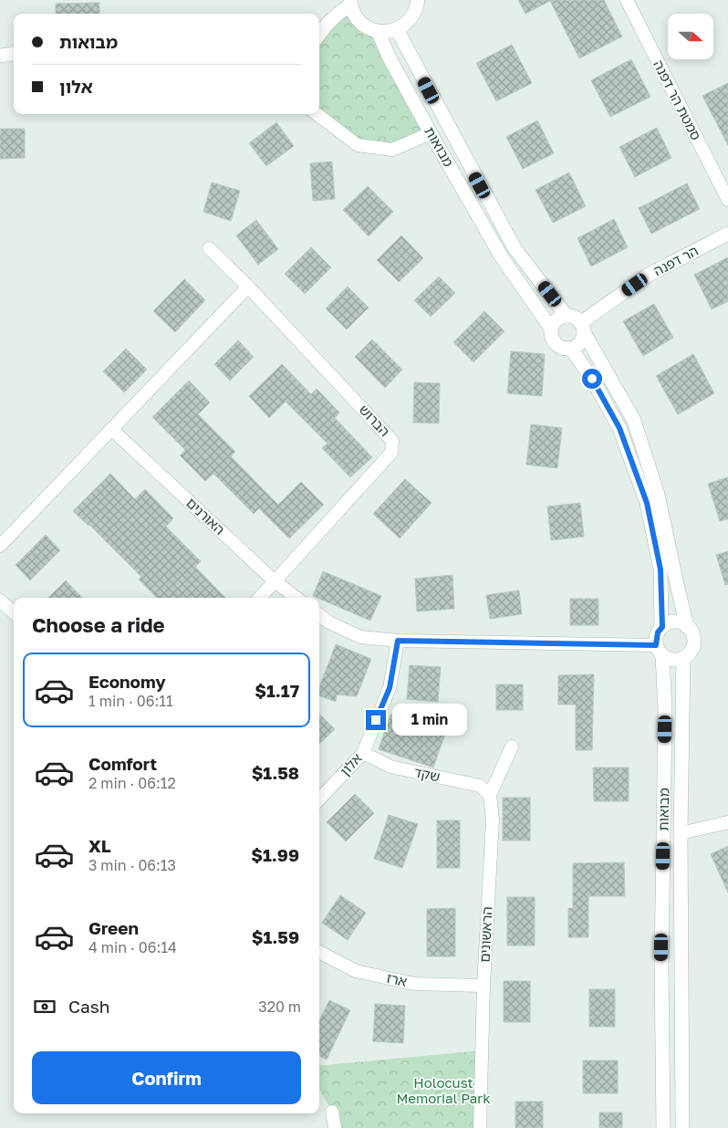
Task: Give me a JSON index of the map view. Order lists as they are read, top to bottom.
{
  "streets": {
    "street": [
      "סמטת הר דפנה",
      "מבואות",
      "הר דפנה",
      "הברוש",
      "האורנים",
      "אלון",
      "שקד",
      "הראשונים",
      "ארז"
    ]
  },
  "crossings": [
    ["מבואות", "הר דפנה"],
    ["הברוש", "האורנים"],
    ["אלון", "שקד"],
    ["שקד", "הראשונים"],
    ["הראשונים", "ארז"]
  ],
  "parks": ["Holocust Memorial Park"],
  "north": "right",
  "page": {
    "banner": ["מבואות", "אלון"],
    "heading": "Choose a ride",
    "list": [
      {
        "name": "Economy",
        "note": "1 min · 06:11",
        "value": "$1.17"
      },
      {
        "name": "Comfort",
        "note": "2 min · 06:12",
        "value": "$1.58"
      },
      {
        "name": "XL",
        "note": "3 min · 06:13",
        "value": "$1.99"
      },
      {
        "name": "Green",
        "note": "4 min · 06:14",
        "value": "$1.59"
      }
    ],
    "bubble": "1 min",
    "pay": ["Cash", "320 m"],
    "buttons": "Confirm"
  }
}
